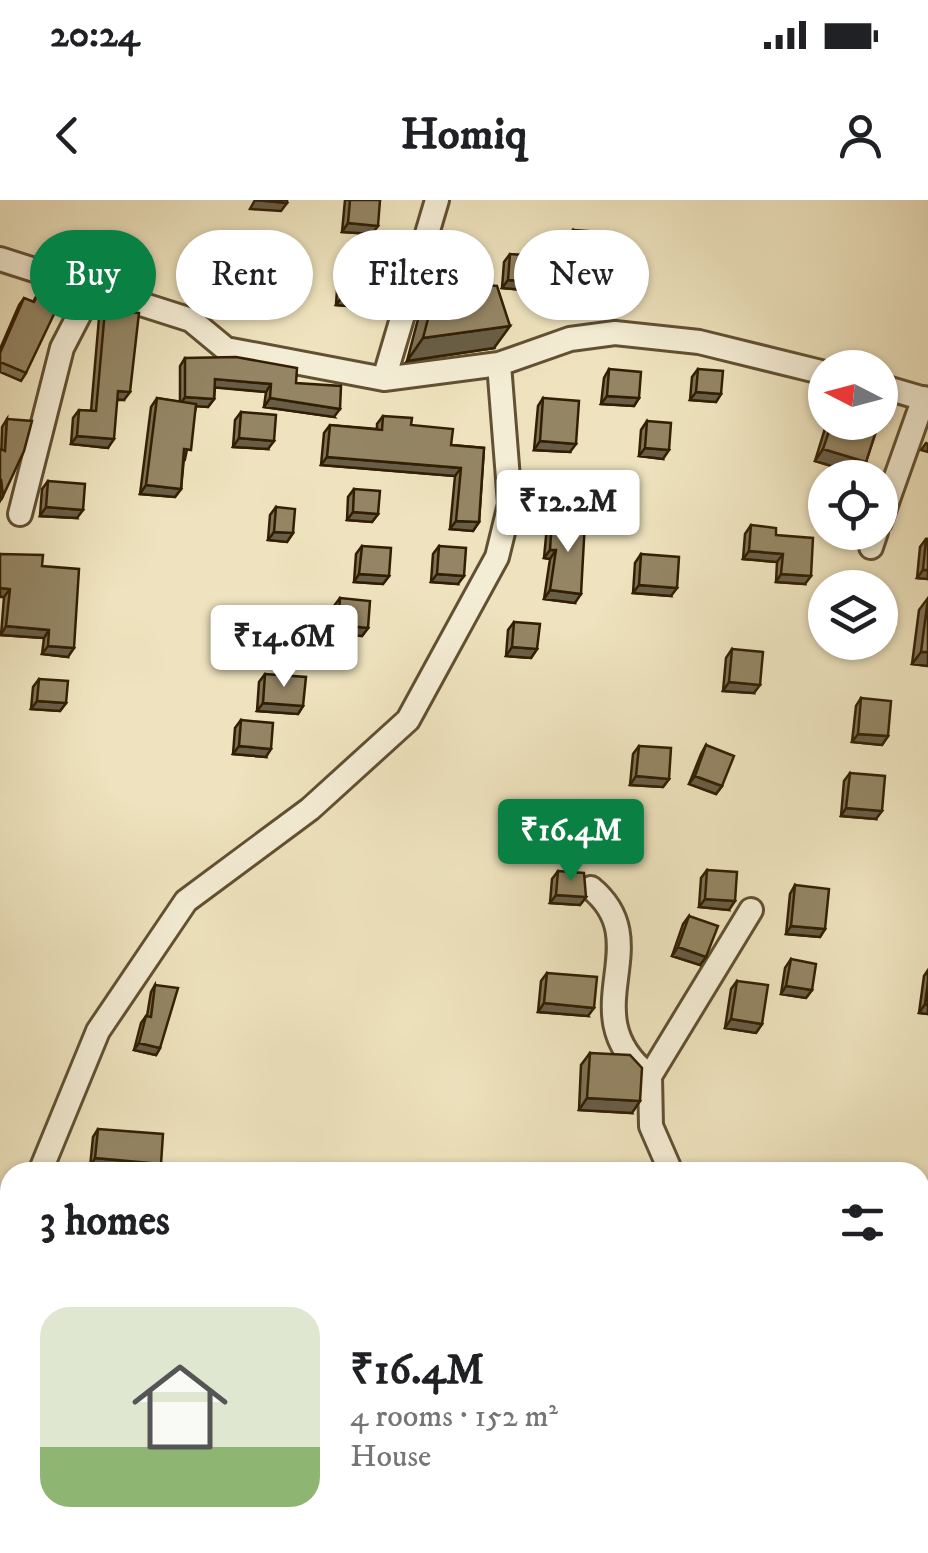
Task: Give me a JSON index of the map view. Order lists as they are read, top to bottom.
{
  "north": "left",
  "page": {
    "status": "20:24",
    "header": "Homiq",
    "chip": [
      "Buy",
      "Rent",
      "Filters",
      "New"
    ],
    "price": ["₹12.2M", "₹14.6M", "₹16.4M"],
    "heading": "3 homes",
    "list": [
      {
        "name": "₹16.4M",
        "note": "4 rooms · 152 m² · House"
      }
    ]
  }
}
